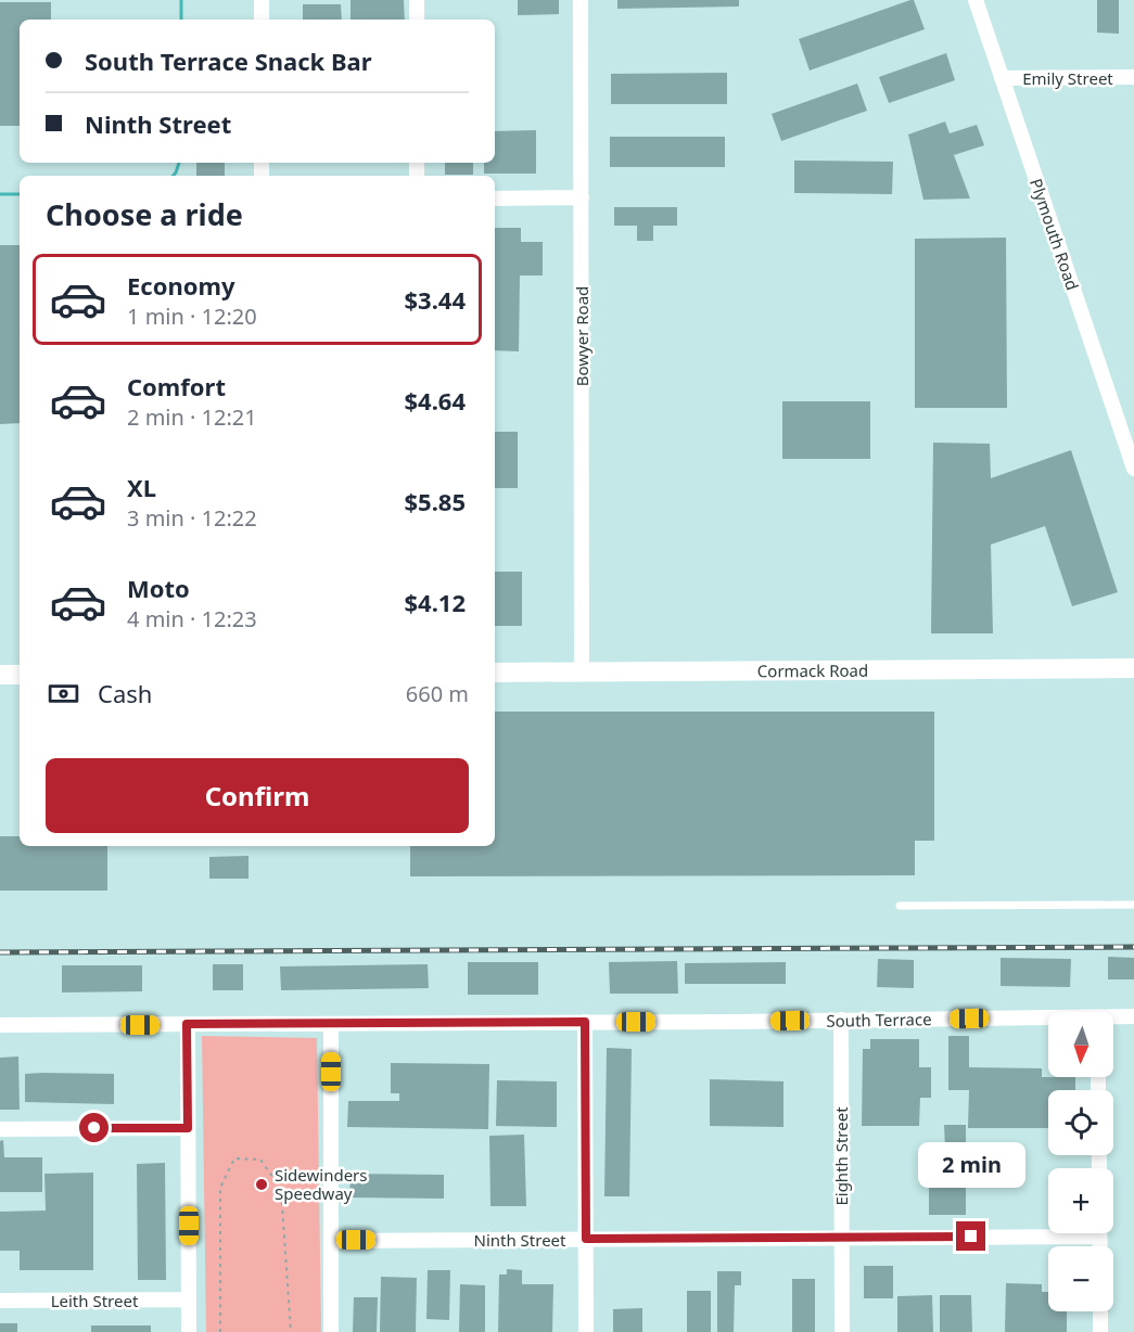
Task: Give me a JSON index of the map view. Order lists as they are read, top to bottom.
{
  "streets": {
    "street": [
      "Emily Street",
      "Plymouth Road",
      "Bowyer Road",
      "Cormack Road",
      "South Terrace",
      "Eighth Street",
      "Ninth Street",
      "Leith Street"
    ]
  },
  "crossings": [
    ["Emily Street", "Plymouth Road"],
    ["Bowyer Road", "Cormack Road"],
    ["South Terrace", "Eighth Street"],
    ["Eighth Street", "Ninth Street"]
  ],
  "places": ["Sidewinders Speedway"],
  "north": "bottom",
  "page": {
    "banner": ["South Terrace Snack Bar", "Ninth Street"],
    "heading": "Choose a ride",
    "list": [
      {
        "name": "Economy",
        "note": "1 min · 12:20",
        "value": "$3.44"
      },
      {
        "name": "Comfort",
        "note": "2 min · 12:21",
        "value": "$4.64"
      },
      {
        "name": "XL",
        "note": "3 min · 12:22",
        "value": "$5.85"
      },
      {
        "name": "Moto",
        "note": "4 min · 12:23",
        "value": "$4.12"
      }
    ],
    "pay": ["Cash", "660 m"],
    "buttons": "Confirm",
    "map_buttons": ["+", "−"],
    "bubble": "2 min"
  }
}
